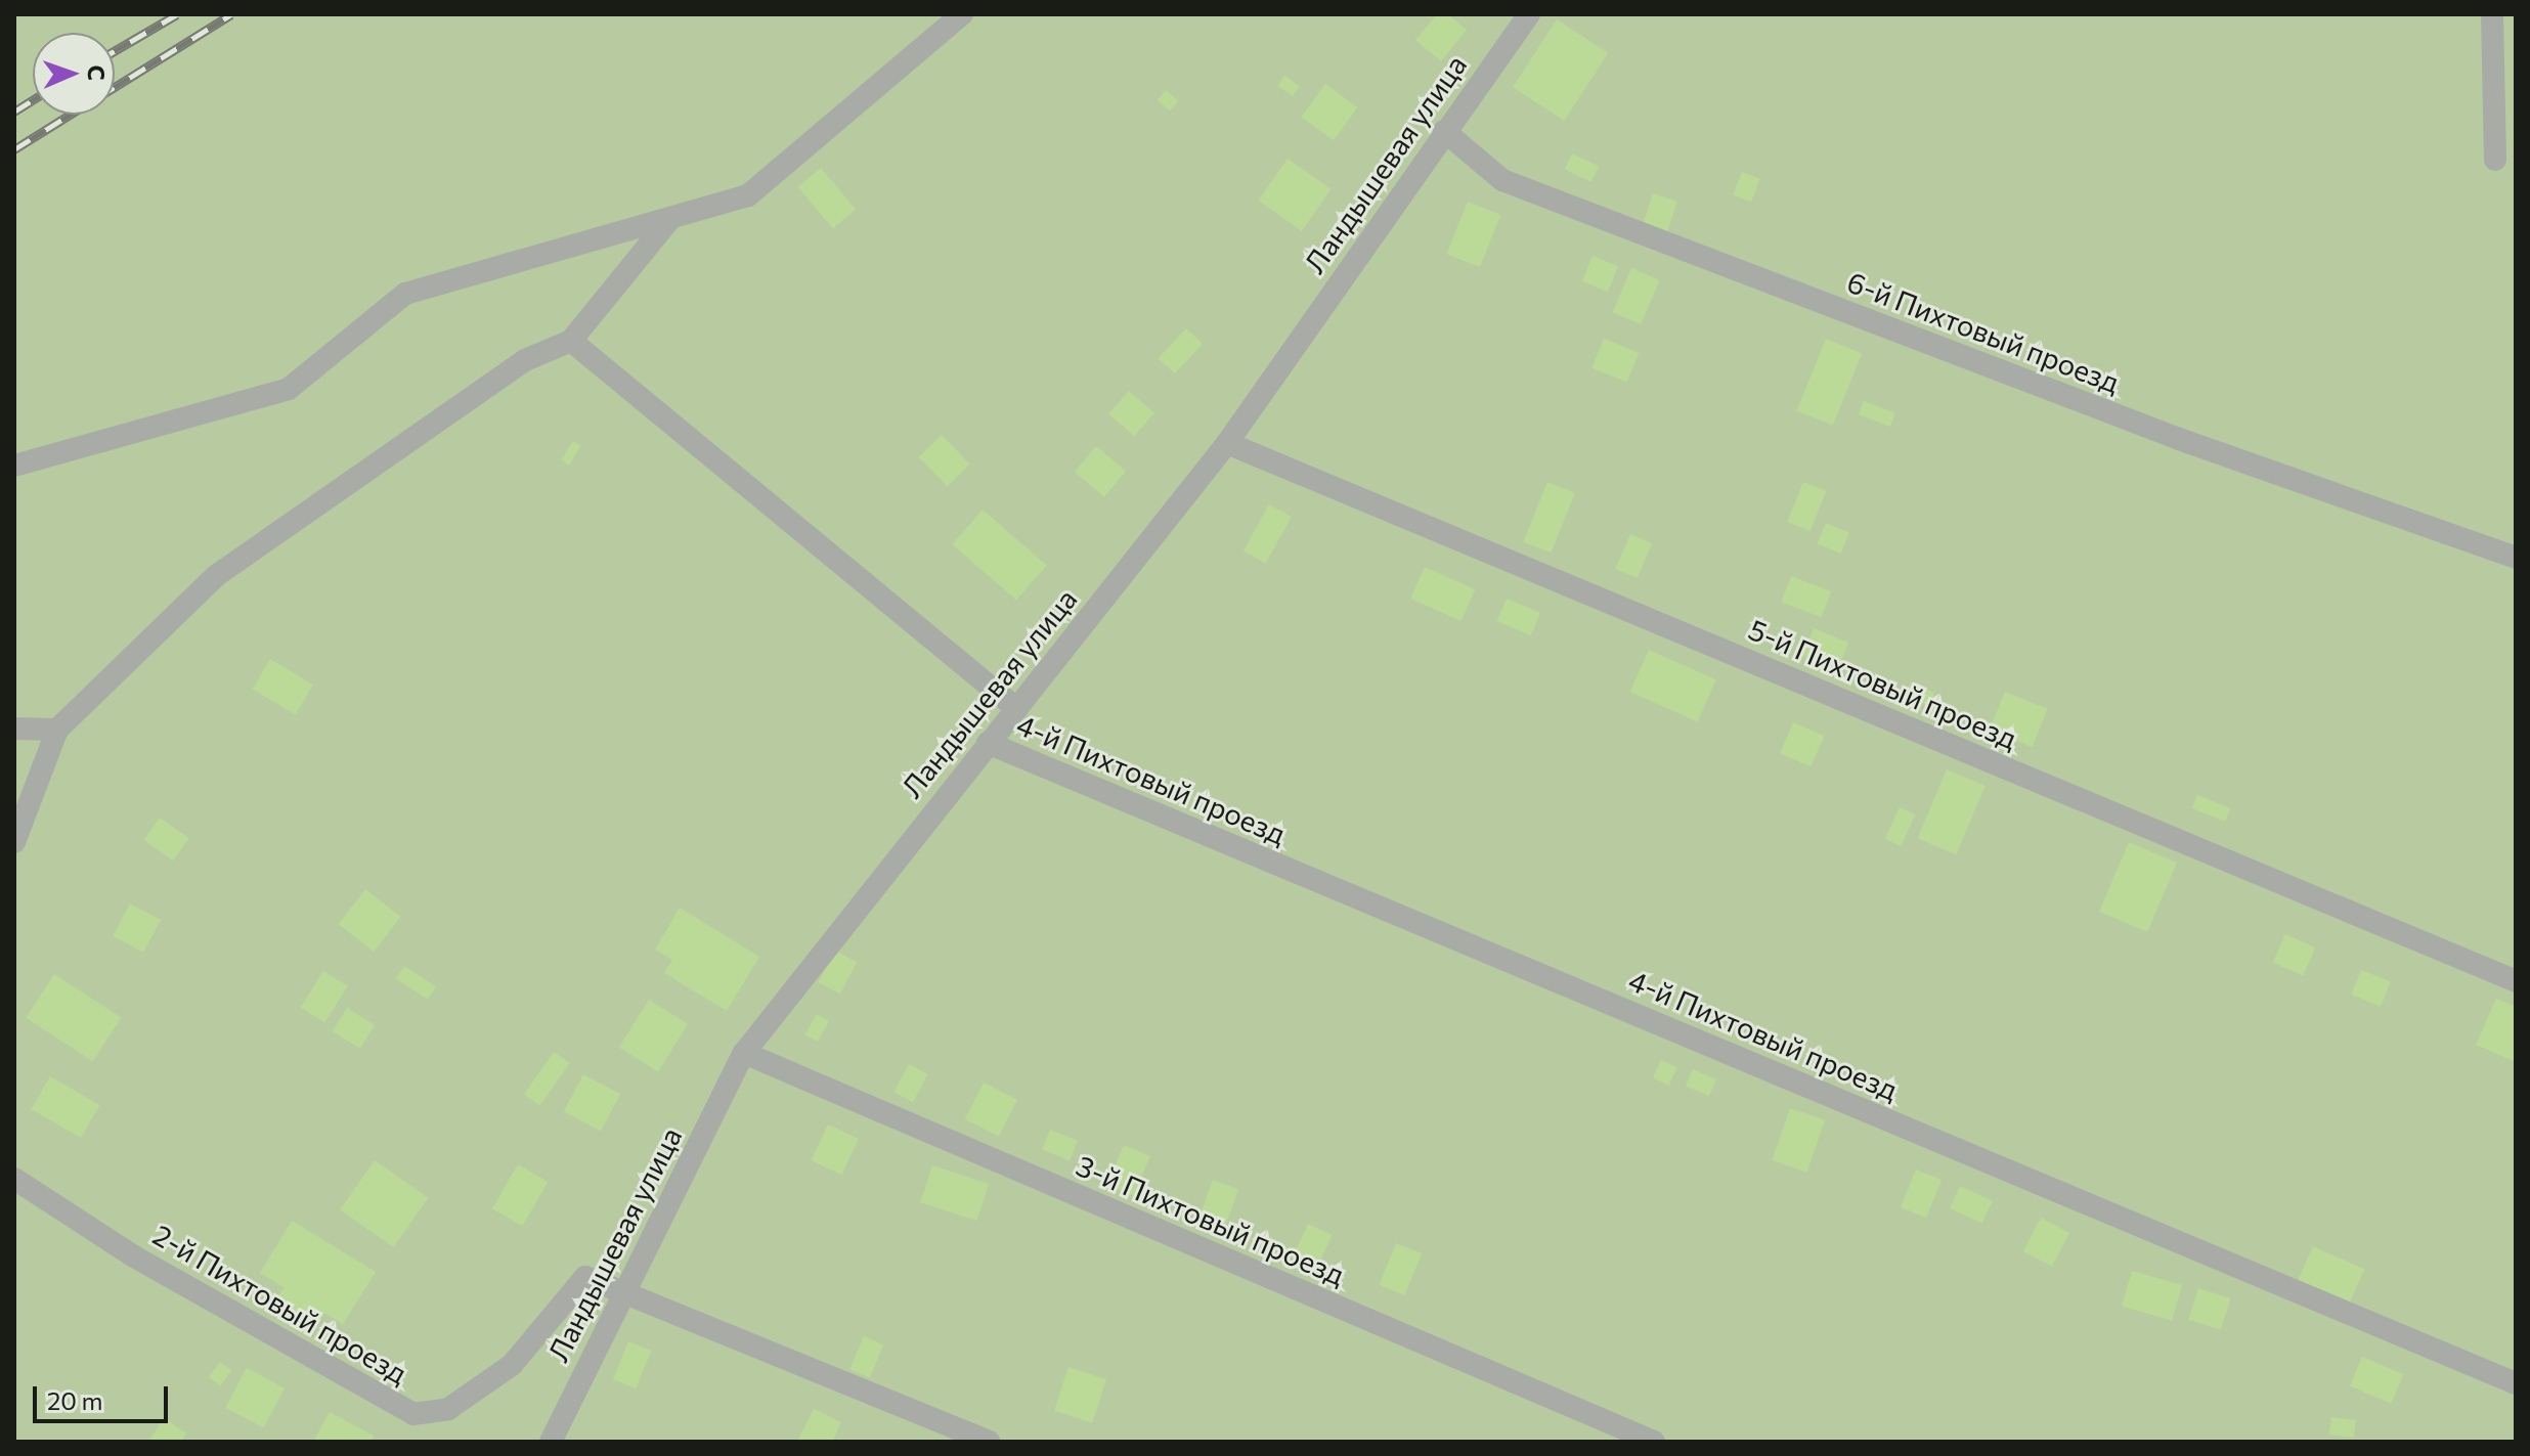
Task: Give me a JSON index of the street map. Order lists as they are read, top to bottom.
{
  "streets": {
    "lane": [
      "Ландышевая улица",
      "6-й Пихтовый проезд",
      "5-й Пихтовый проезд",
      "4-й Пихтовый проезд",
      "3-й Пихтовый проезд",
      "2-й Пихтовый проезд"
    ]
  },
  "crossings": [
    ["Ландышевая улица", "6-й Пихтовый проезд"],
    ["Ландышевая улица", "5-й Пихтовый проезд"],
    ["Ландышевая улица", "4-й Пихтовый проезд"],
    ["Ландышевая улица", "3-й Пихтовый проезд"],
    ["Ландышевая улица", "2-й Пихтовый проезд"]
  ],
  "scale_bar": "20 m",
  "north": "right"
}
